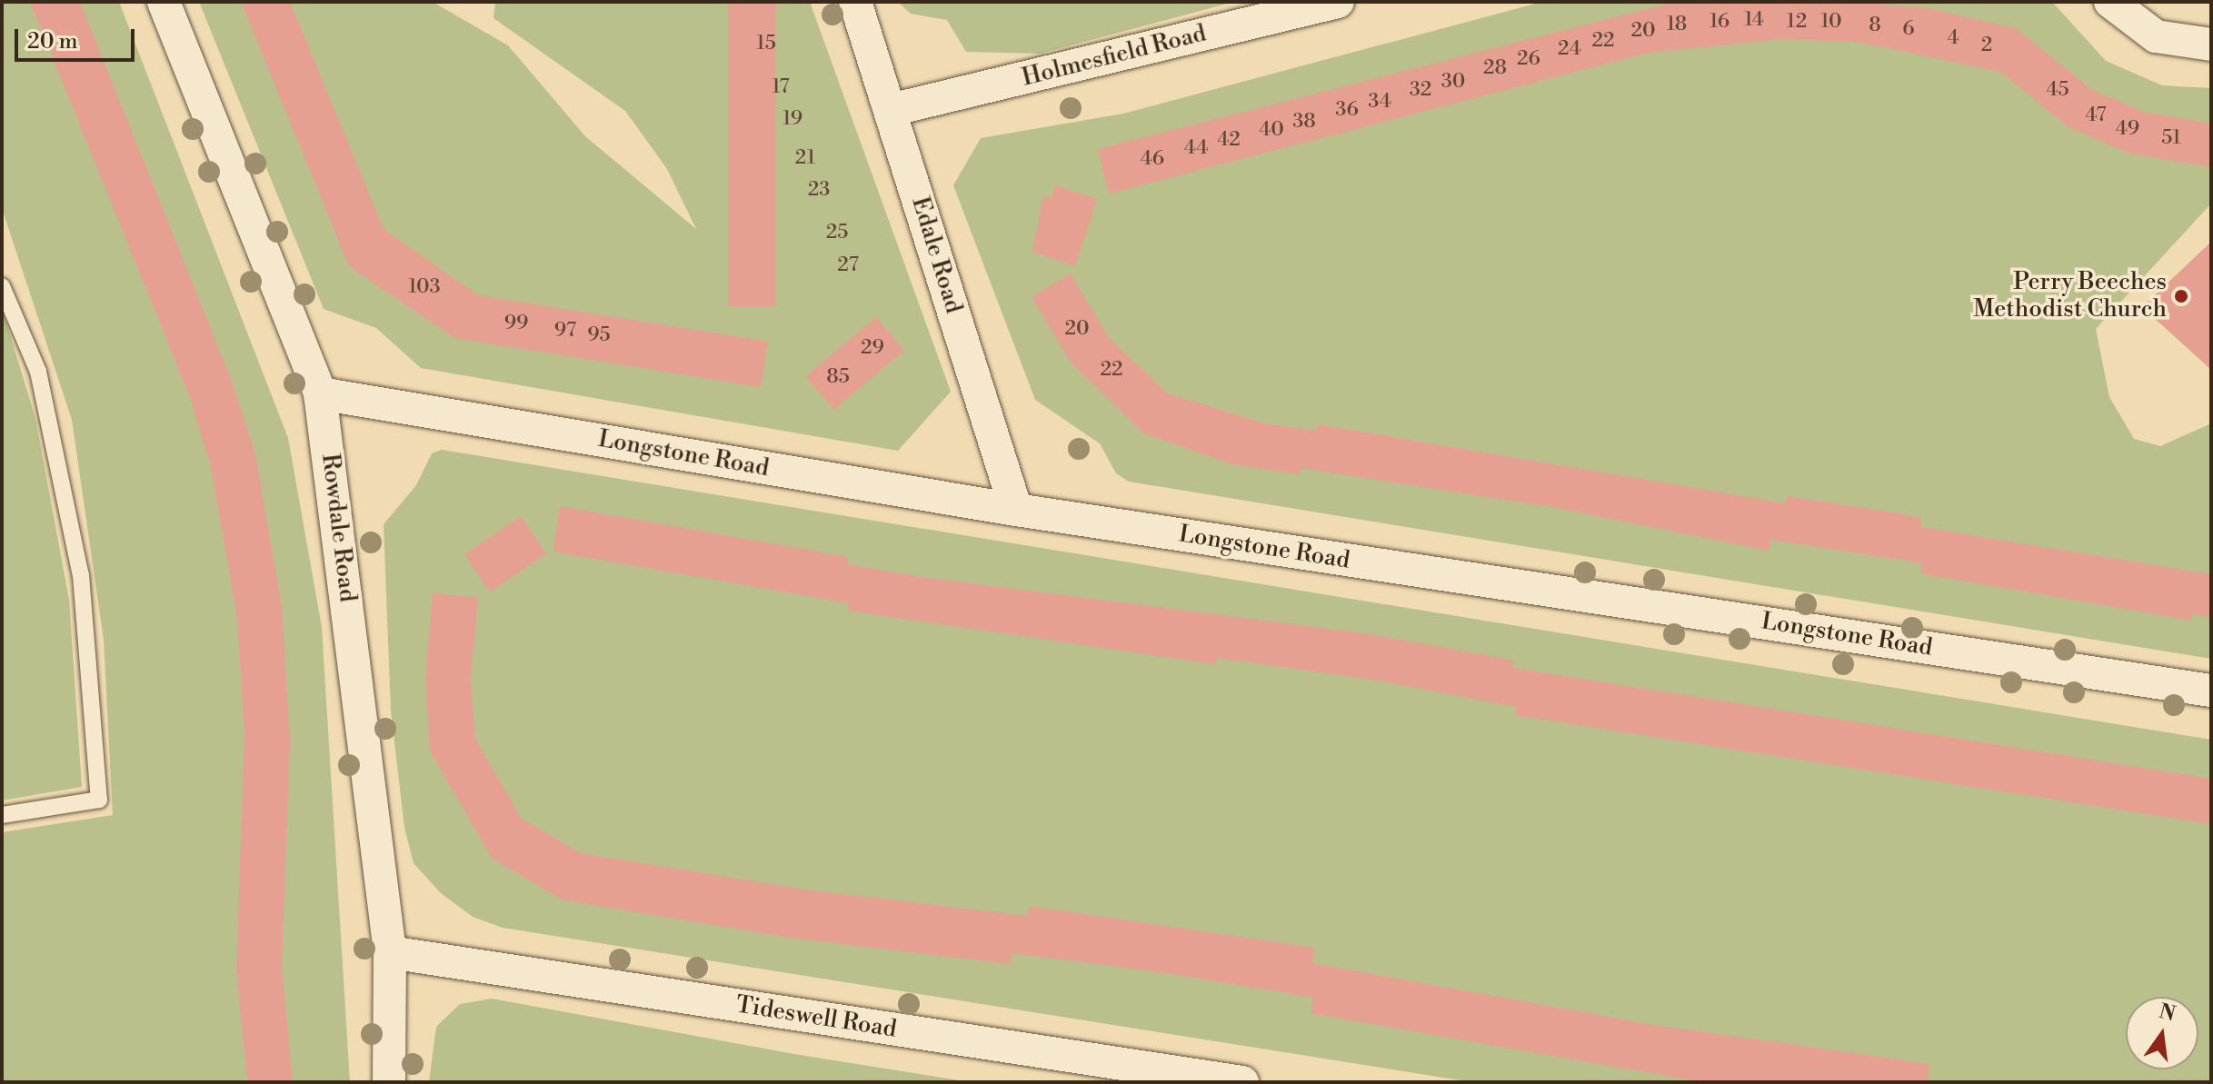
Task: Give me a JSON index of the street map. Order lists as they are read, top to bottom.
{
  "streets": {
    "street": [
      "Holmesfield Road",
      "Edale Road",
      "Longstone Road",
      "Rowdale Road",
      "Tideswell Road"
    ]
  },
  "crossings": [
    ["Holmesfield Road", "Edale Road"],
    ["Edale Road", "Longstone Road"],
    ["Longstone Road", "Rowdale Road"],
    ["Rowdale Road", "Tideswell Road"]
  ],
  "places": ["Perry Beeches Methodist Church"],
  "house_numbers": [
    "14",
    "16",
    "12",
    "10",
    "18",
    "8",
    "6",
    "20",
    "4",
    "22",
    "15",
    "2",
    "24",
    "26",
    "28",
    "30",
    "17",
    "32",
    "45",
    "34",
    "36",
    "47",
    "19",
    "38",
    "49",
    "40",
    "51",
    "42",
    "44",
    "21",
    "46",
    "23",
    "25",
    "27",
    "103",
    "99",
    "20",
    "97",
    "95",
    "29",
    "22",
    "85"
  ],
  "scale_bar": "20 m",
  "north": "top"
}
